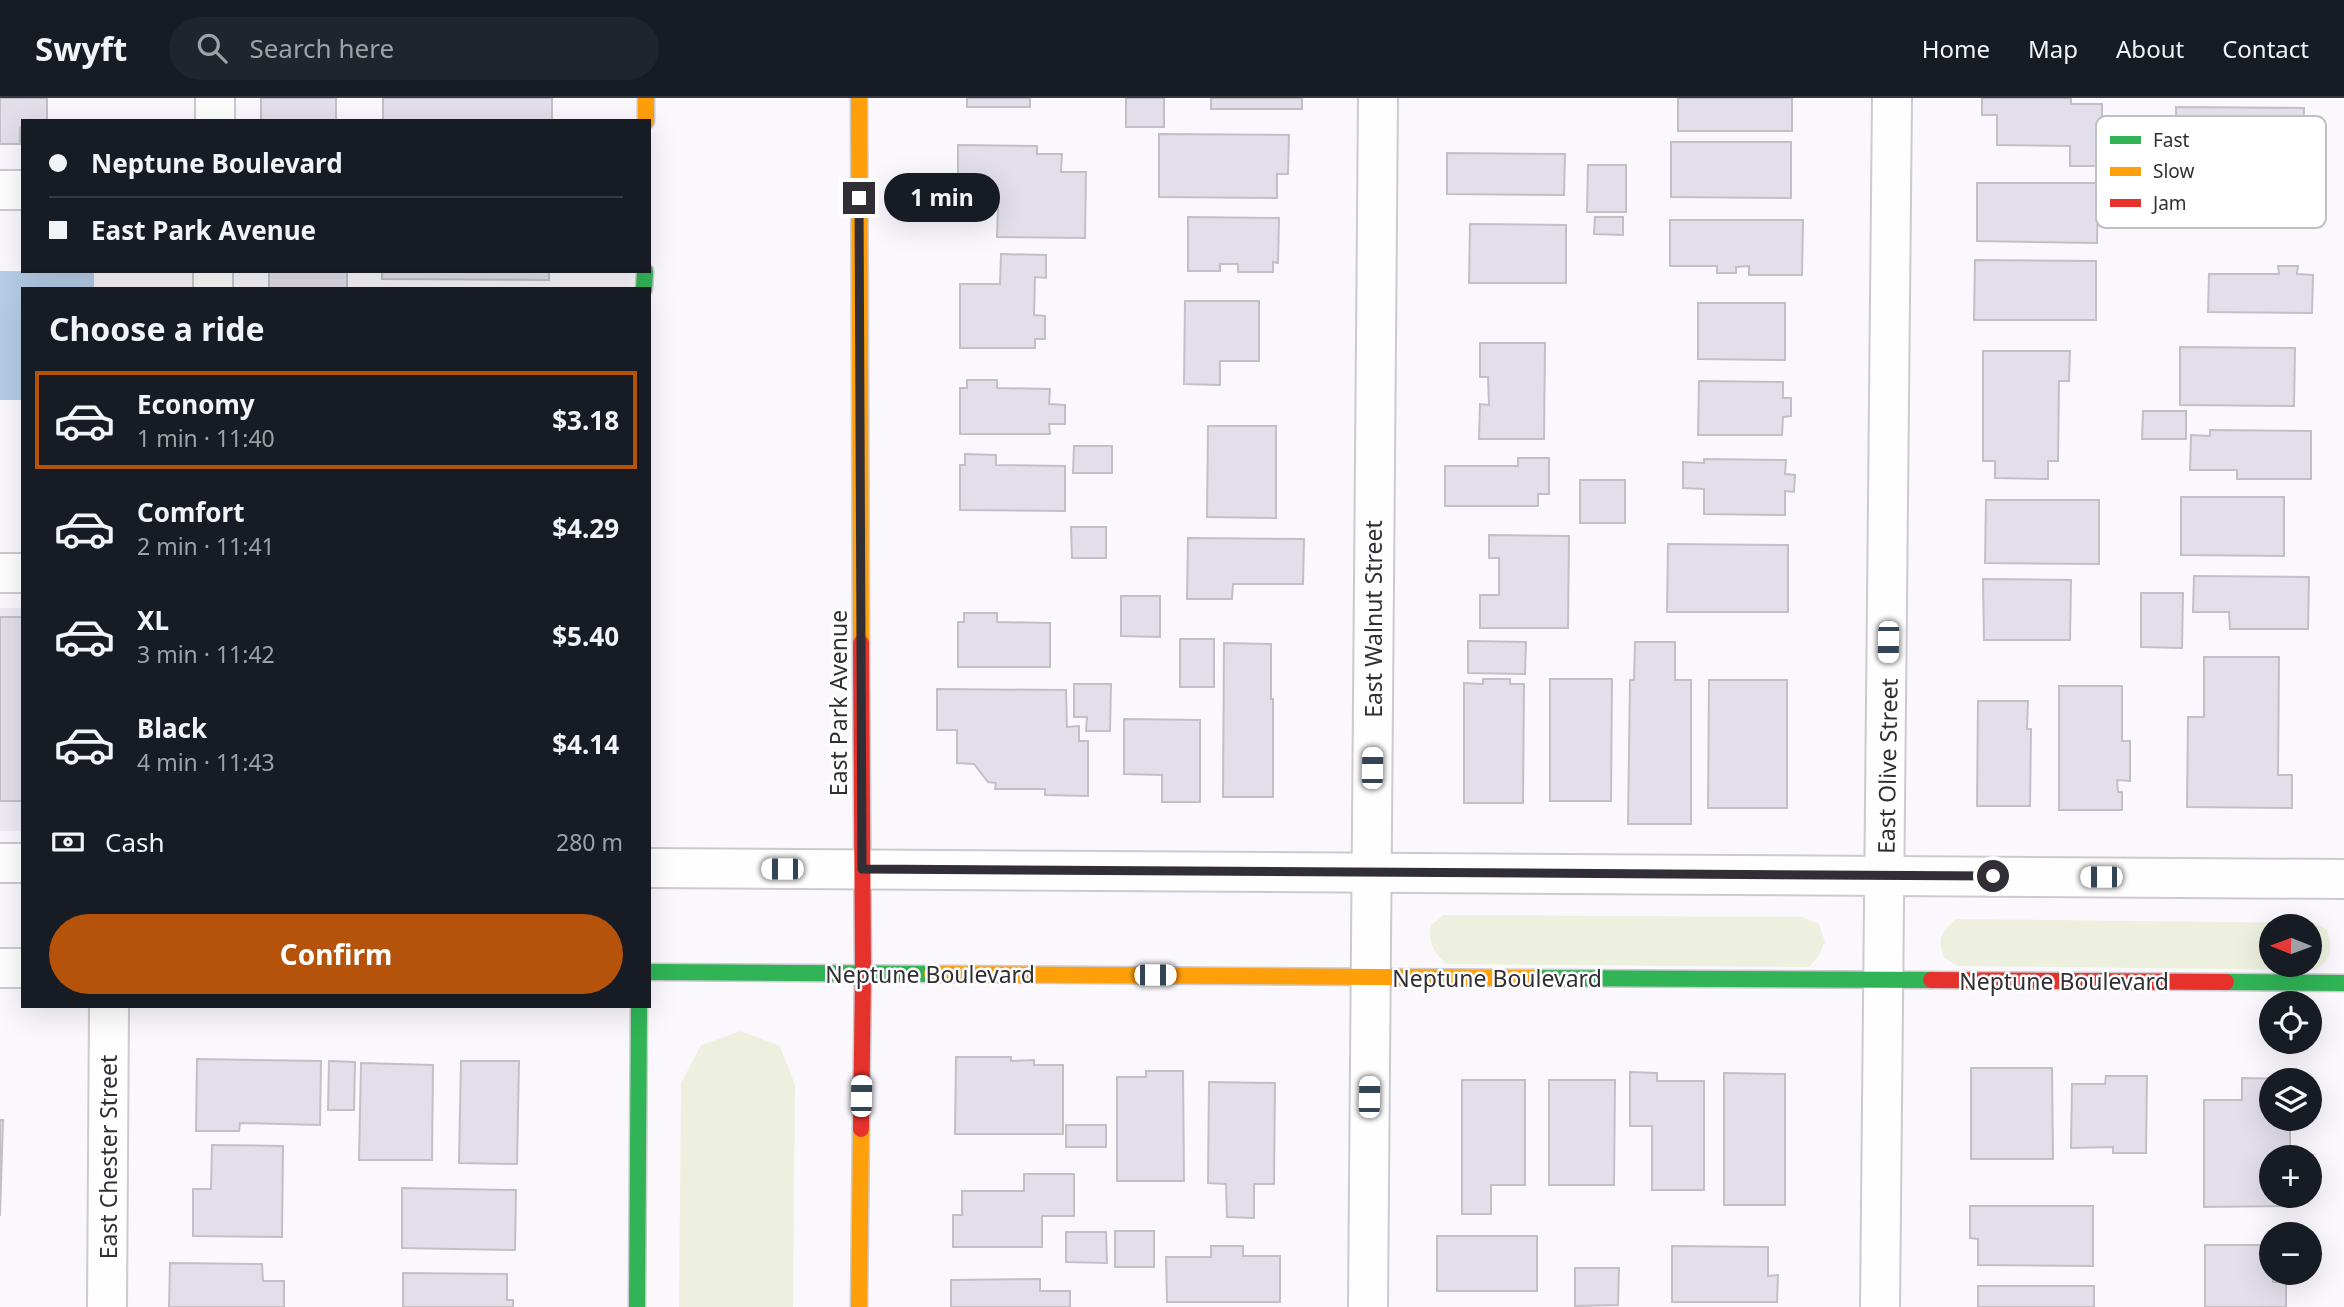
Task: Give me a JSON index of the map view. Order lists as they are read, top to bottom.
{
  "streets": {
    "main road": ["East Park Avenue", "Neptune Boulevard"],
    "street": ["East Walnut Street", "East Olive Street", "East Chester Street"]
  },
  "crossings": [
    ["East Walnut Street", "Neptune Boulevard"],
    ["East Park Avenue", "Neptune Boulevard"],
    ["East Olive Street", "Neptune Boulevard"]
  ],
  "legend": ["Fast", "Slow", "Jam"],
  "north": "left",
  "page": {
    "header": "Swyft",
    "search": "Search here",
    "nav": [
      "Home",
      "Map",
      "About",
      "Contact"
    ],
    "banner": ["Neptune Boulevard", "East Park Avenue"],
    "bubble": "1 min",
    "heading": "Choose a ride",
    "list": [
      {
        "name": "Economy",
        "note": "1 min · 11:40",
        "value": "$3.18"
      },
      {
        "name": "Comfort",
        "note": "2 min · 11:41",
        "value": "$4.29"
      },
      {
        "name": "XL",
        "note": "3 min · 11:42",
        "value": "$5.40"
      },
      {
        "name": "Black",
        "note": "4 min · 11:43",
        "value": "$4.14"
      }
    ],
    "pay": ["Cash", "280 m"],
    "buttons": "Confirm",
    "map_buttons": ["+", "−"]
  }
}
